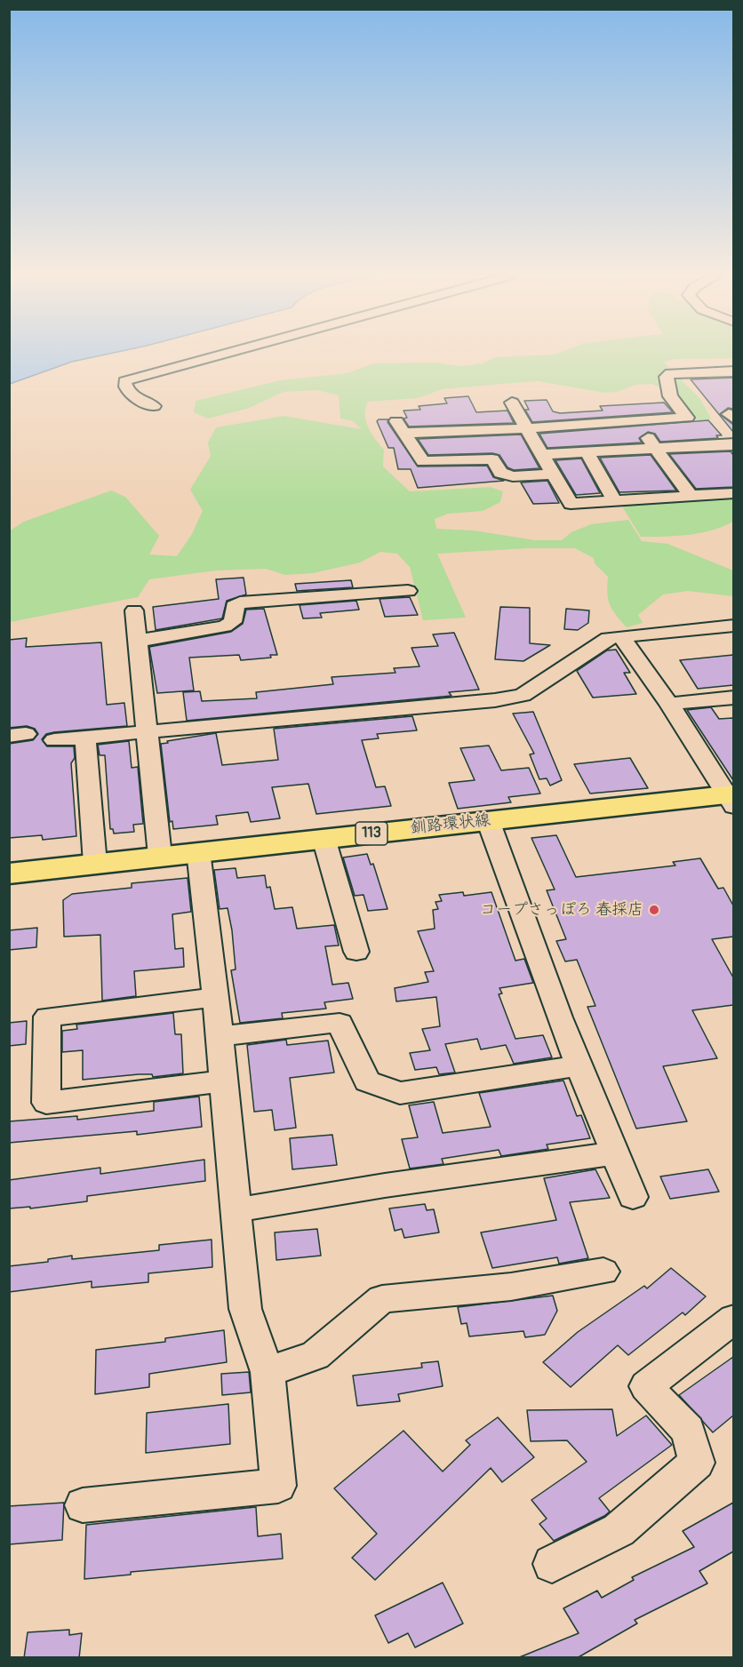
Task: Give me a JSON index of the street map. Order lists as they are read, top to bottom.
{
  "streets": {
    "main road": ["釧路環状線", "113"]
  },
  "places": ["コープさっぽろ 春採店"]
}
